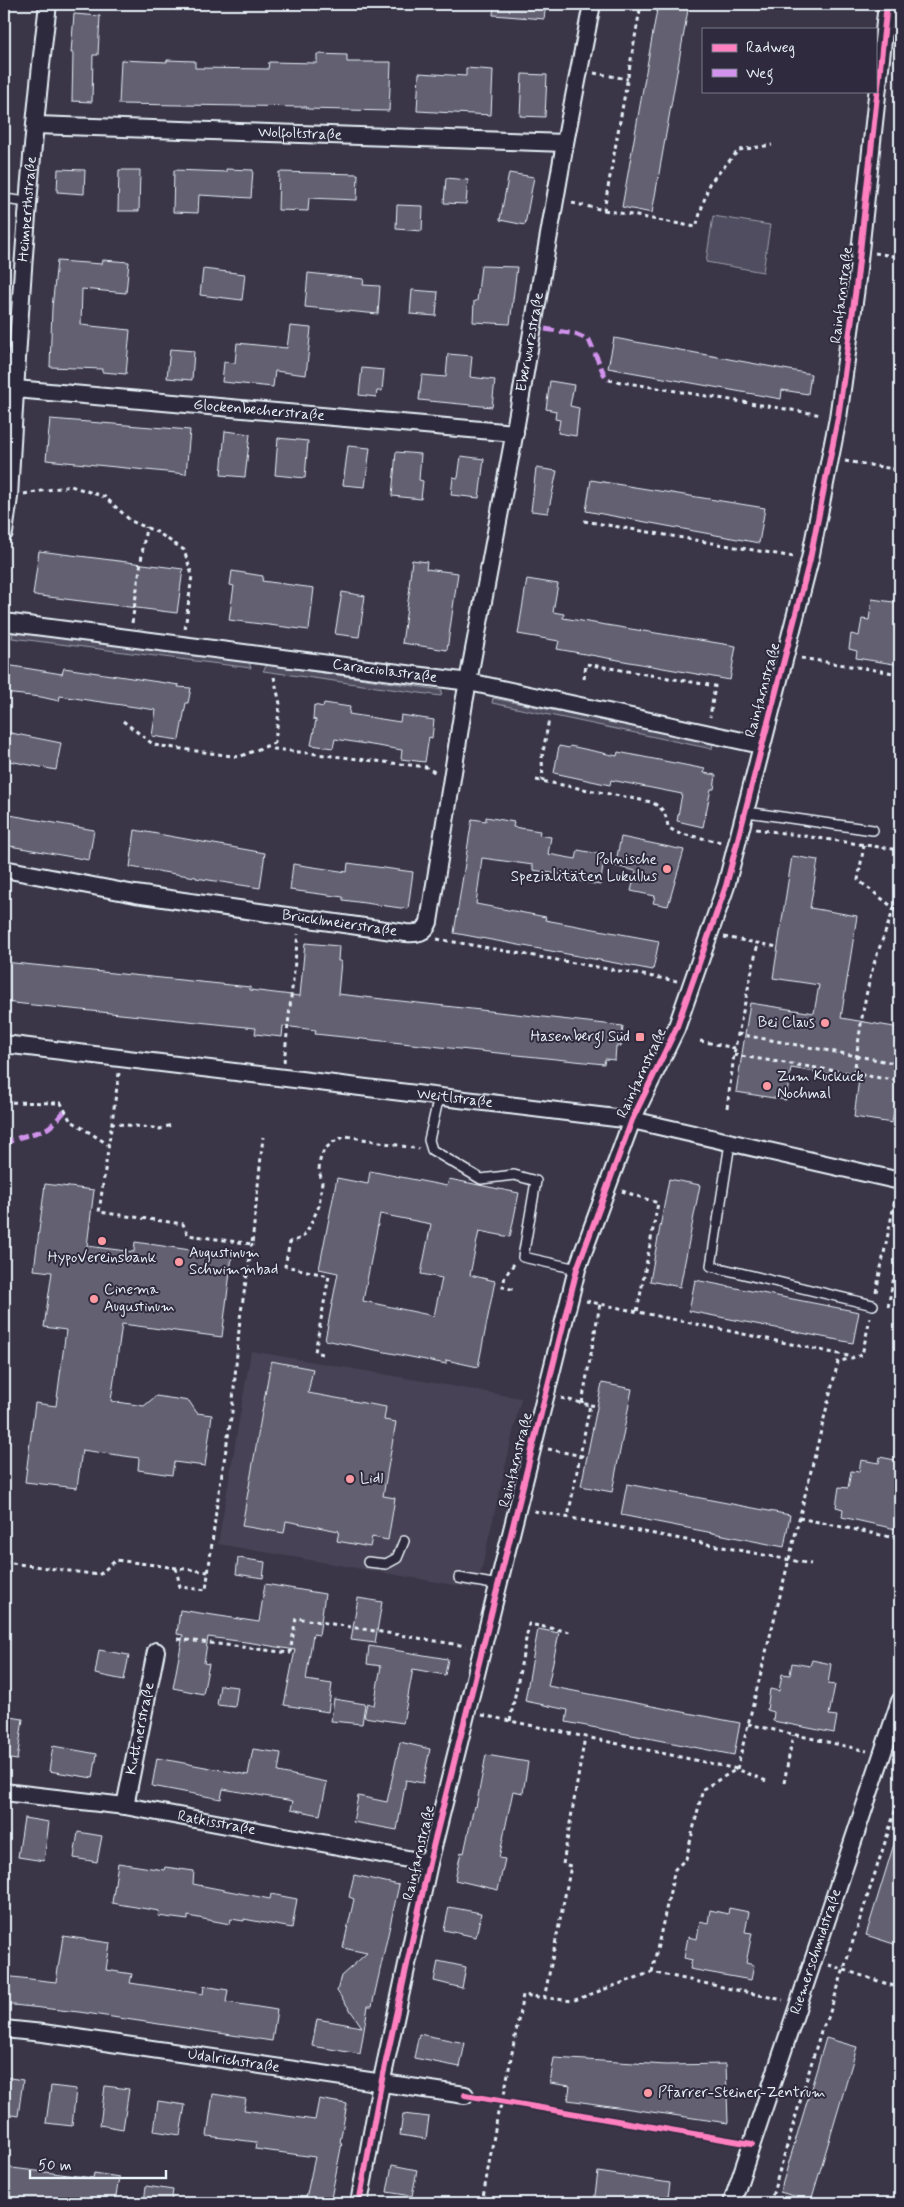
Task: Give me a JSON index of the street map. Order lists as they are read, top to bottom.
{
  "streets": {
    "street": [
      "Wolfoltstraße",
      "Heimperthstraße",
      "Rainfarnstraße",
      "Eberwurzstraße",
      "Glockenbecherstraße",
      "Caracciolastraße",
      "Brücklmeierstraße",
      "Weitlstraße",
      "Kuttnerstraße",
      "Ratkisstraße",
      "Riemerschmidstraße",
      "Udalrichstraße"
    ]
  },
  "crossings": [
    ["Wolfoltstraße", "Heimperthstraße"],
    ["Wolfoltstraße", "Eberwurzstraße"],
    ["Heimperthstraße", "Glockenbecherstraße"],
    ["Rainfarnstraße", "Caracciolastraße"],
    ["Rainfarnstraße", "Weitlstraße"],
    ["Rainfarnstraße", "Ratkisstraße"],
    ["Rainfarnstraße", "Udalrichstraße"],
    ["Eberwurzstraße", "Glockenbecherstraße"],
    ["Eberwurzstraße", "Caracciolastraße"],
    ["Kuttnerstraße", "Ratkisstraße"]
  ],
  "places": {
    "other": [
      "Polnische Spezialitäten Lukullus",
      "Bei Claus",
      "Zum Kuckuck Nochmal",
      "HypoVereinsbank",
      "Augustinum Schwimmbad",
      "Cinema Augustinum",
      "Lidl",
      "Pfarrer-Steiner-Zentrum"
    ],
    "transit": ["Hasenbergl Süd"]
  },
  "legend": ["Radweg", "Weg"],
  "scale_bar": "50 m"
}
